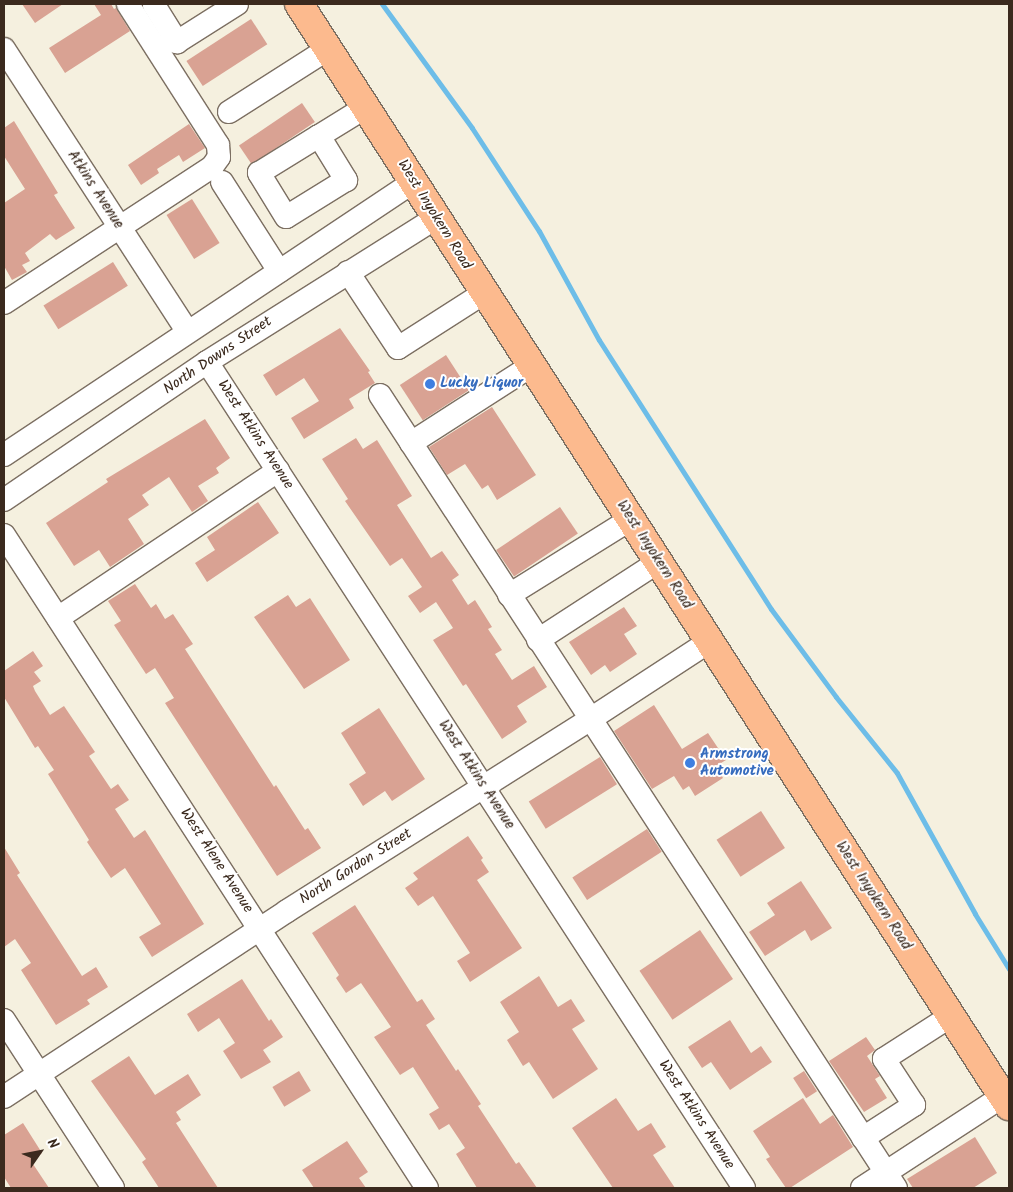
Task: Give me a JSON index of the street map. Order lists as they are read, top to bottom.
{
  "streets": {
    "main road": ["West Inyokern Road"],
    "street": [
      "Atkins Avenue",
      "North Downs Street",
      "West Atkins Avenue",
      "West Alene Avenue",
      "North Gordon Street"
    ]
  },
  "crossings": [
    ["West Inyokern Road", "North Downs Street"],
    ["West Inyokern Road", "North Gordon Street"],
    ["North Downs Street", "West Atkins Avenue"],
    ["West Atkins Avenue", "North Gordon Street"],
    ["West Alene Avenue", "North Gordon Street"]
  ],
  "places": ["Lucky Liquor", "Armstrong Automotive"],
  "north": "top right"
}
